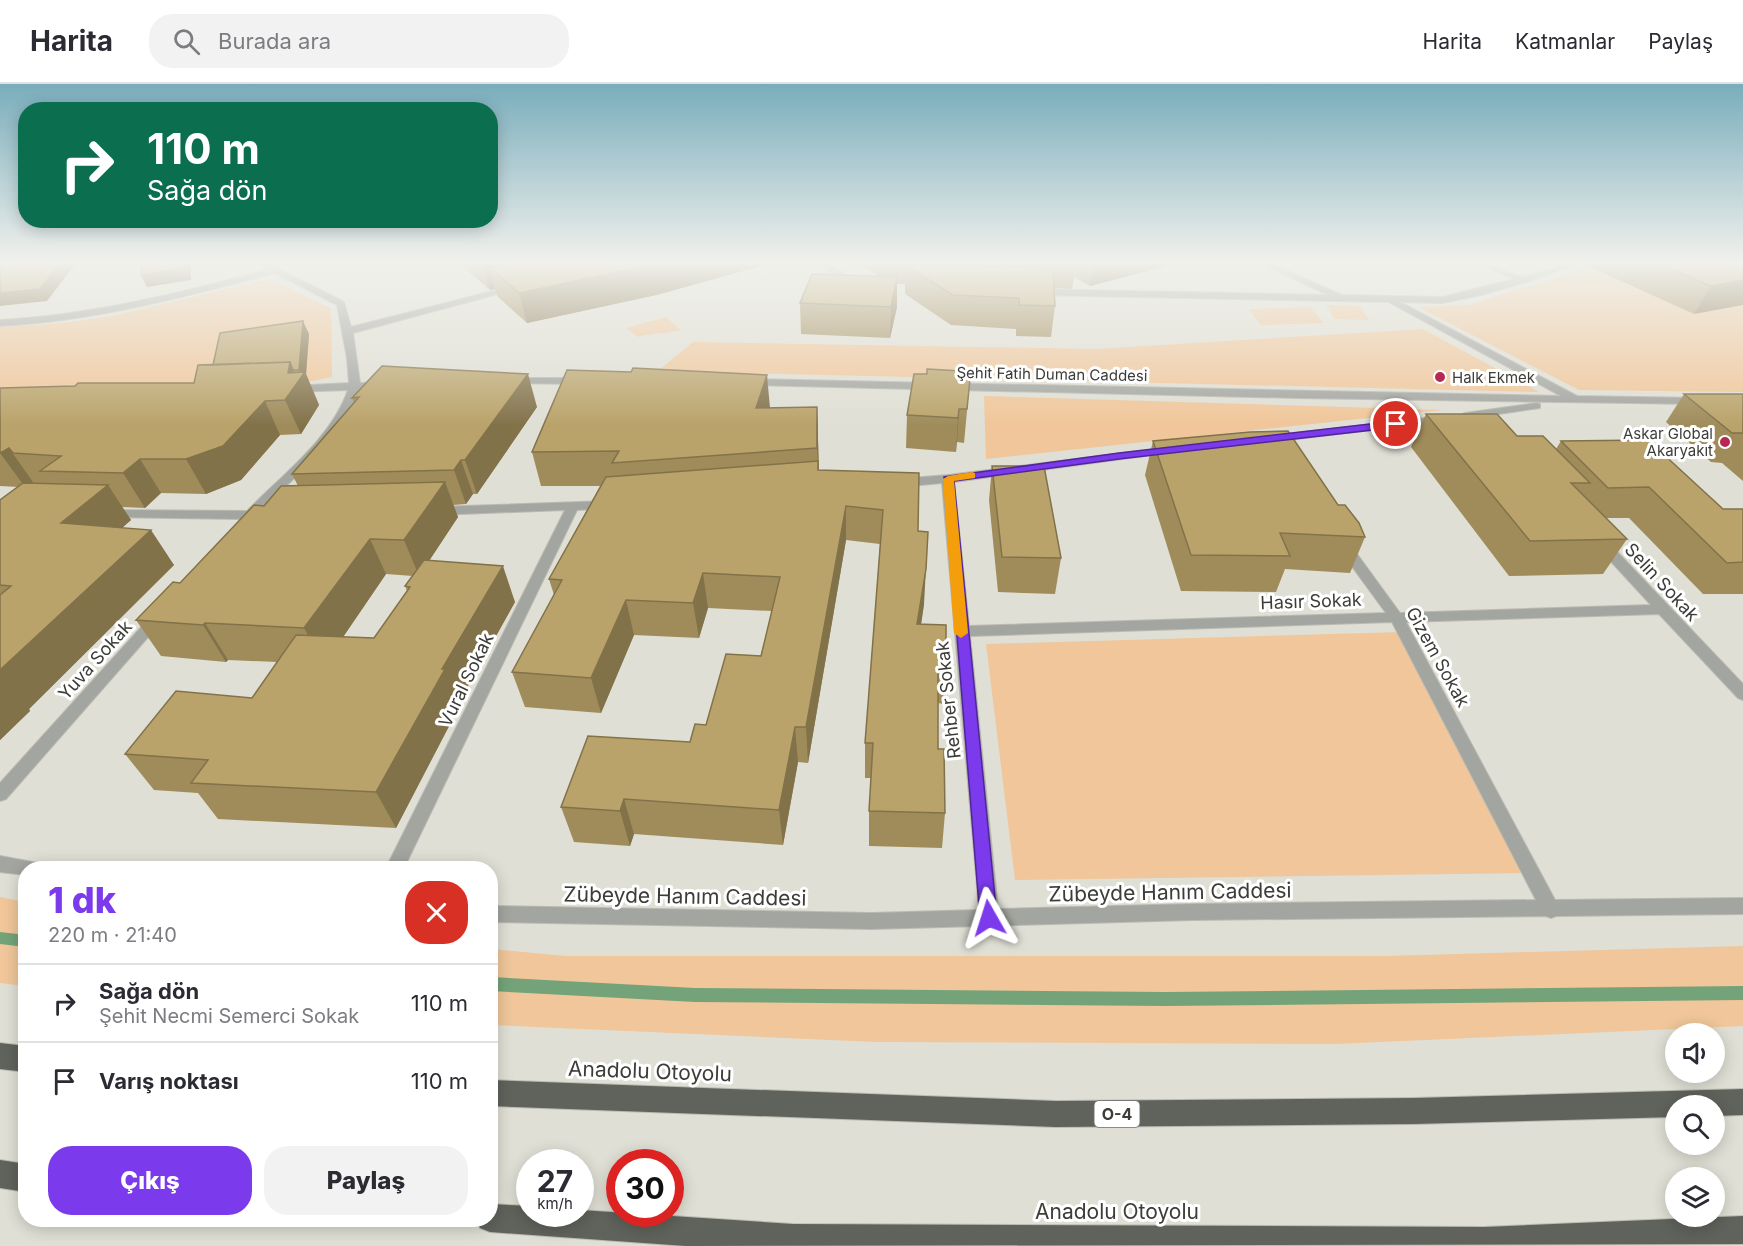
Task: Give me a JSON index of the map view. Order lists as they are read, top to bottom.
{
  "streets": {
    "highway": ["Anadolu Otoyolu", "O-4"],
    "street": [
      "Şehit Fatih Duman Caddesi",
      "Selin Sokak",
      "Hasır Sokak",
      "Gizem Sokak",
      "Yuva Sokak",
      "Vural Sokak",
      "Rehber Sokak",
      "Zübeyde Hanım Caddesi"
    ]
  },
  "crossings": [
    ["Selin Sokak", "Hasır Sokak"],
    ["Hasır Sokak", "Gizem Sokak"],
    ["Hasır Sokak", "Rehber Sokak"],
    ["Gizem Sokak", "Zübeyde Hanım Caddesi"],
    ["Rehber Sokak", "Zübeyde Hanım Caddesi"]
  ],
  "places": ["Halk Ekmek", "Askar Global Akaryakıt"],
  "page": {
    "header": "Harita",
    "search": "Burada ara",
    "nav": ["Harita", "Katmanlar", "Paylaş"],
    "turn": ["110 m", "Sağa dön"],
    "heading": ["1 dk", "220 m · 21:40"],
    "list": [
      {
        "name": "Sağa dön",
        "note": "Şehit Necmi Semerci Sokak",
        "value": "110 m"
      },
      {
        "name": "Varış noktası",
        "value": "110 m"
      }
    ],
    "buttons": ["Çıkış", "Paylaş"],
    "speed": "27 km/h",
    "limit": "30"
  }
}
